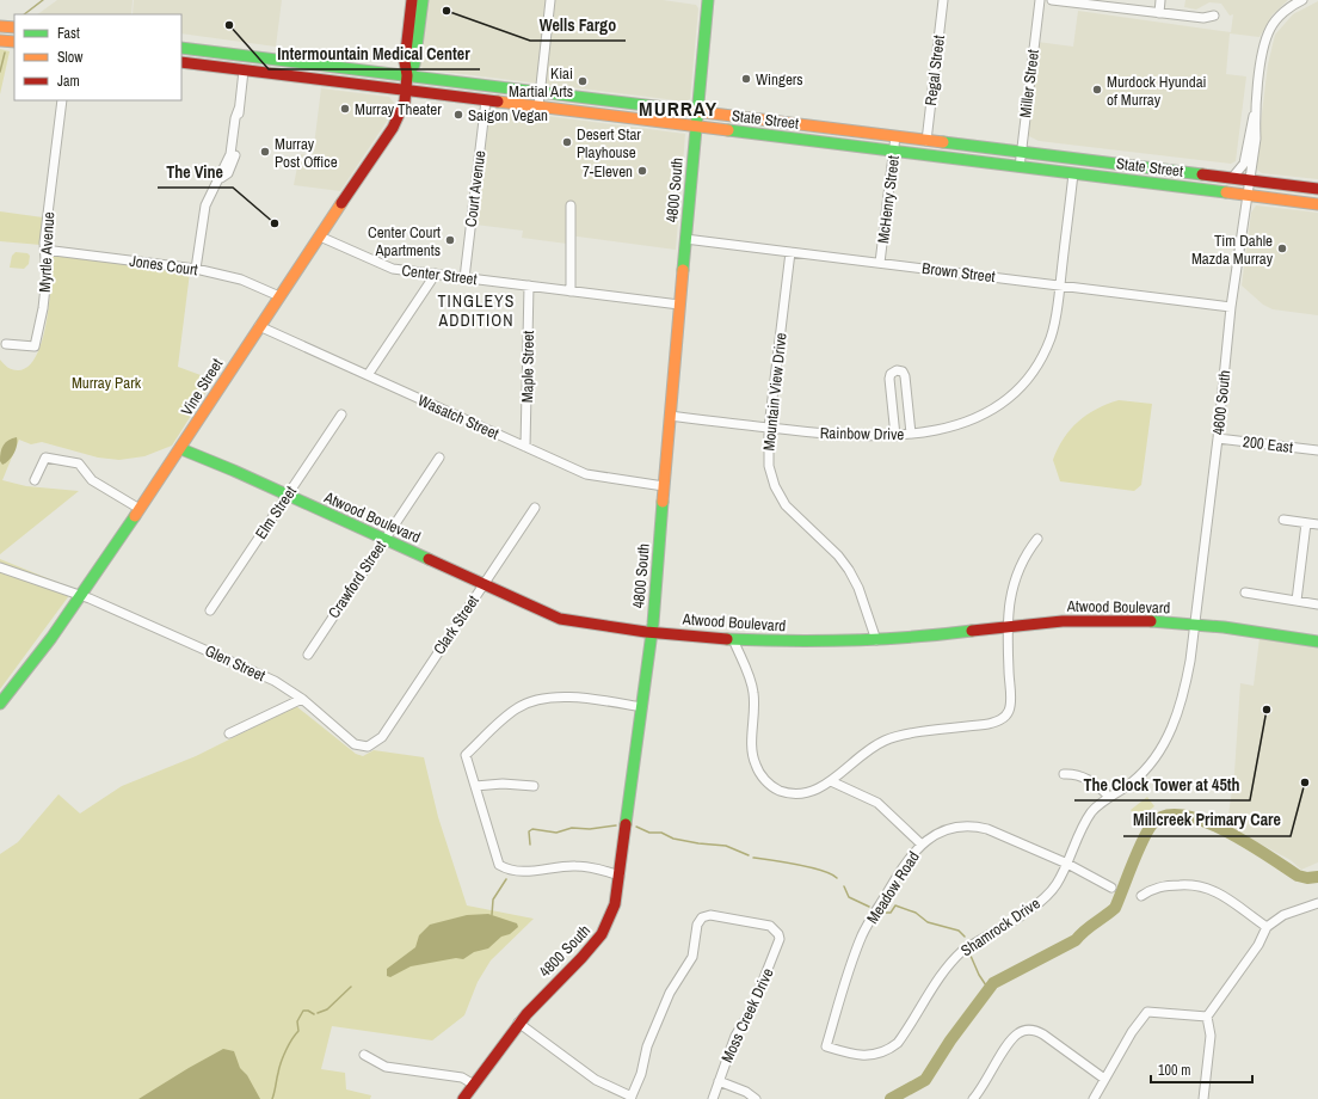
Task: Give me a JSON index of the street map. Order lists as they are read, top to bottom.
{
  "streets": {
    "street": [
      "Regal Street",
      "Miller Street",
      "State Street",
      "Court Avenue",
      "4800 South",
      "McHenry Street",
      "Myrtle Avenue",
      "Jones Court",
      "Brown Street",
      "Center Street",
      "Maple Street",
      "Vine Street",
      "Mountain View Drive",
      "4600 South",
      "Wasatch Street",
      "Rainbow Drive",
      "200 East",
      "Elm Street",
      "Atwood Boulevard",
      "Crawford Street",
      "Clark Street",
      "Glen Street",
      "Meadow Road",
      "Shamrock Drive",
      "Moss Creek Drive"
    ]
  },
  "crossings": [
    ["Regal Street", "State Street"],
    ["Miller Street", "State Street"],
    ["State Street", "Court Avenue"],
    ["State Street", "4800 South"],
    ["State Street", "McHenry Street"],
    ["State Street", "Vine Street"],
    ["State Street", "4600 South"],
    ["State Street", "Rainbow Drive"],
    ["Court Avenue", "Center Street"],
    ["4800 South", "Brown Street"],
    ["4800 South", "Center Street"],
    ["4800 South", "Wasatch Street"],
    ["4800 South", "Rainbow Drive"],
    ["4800 South", "Atwood Boulevard"],
    ["McHenry Street", "Brown Street"],
    ["Myrtle Avenue", "Jones Court"],
    ["Jones Court", "Vine Street"],
    ["Brown Street", "Mountain View Drive"],
    ["Brown Street", "4600 South"],
    ["Brown Street", "Rainbow Drive"],
    ["Center Street", "Maple Street"],
    ["Center Street", "Vine Street"],
    ["Maple Street", "Wasatch Street"],
    ["Vine Street", "Wasatch Street"],
    ["Vine Street", "Atwood Boulevard"],
    ["Vine Street", "Glen Street"],
    ["Mountain View Drive", "Rainbow Drive"],
    ["Mountain View Drive", "Atwood Boulevard"],
    ["4600 South", "200 East"],
    ["4600 South", "Atwood Boulevard"],
    ["4600 South", "Shamrock Drive"],
    ["Elm Street", "Atwood Boulevard"],
    ["Atwood Boulevard", "Crawford Street"],
    ["Atwood Boulevard", "Clark Street"],
    ["Atwood Boulevard", "Shamrock Drive"],
    ["Clark Street", "Glen Street"],
    ["Meadow Road", "Shamrock Drive"]
  ],
  "districts": ["MURRAY", "TINGLEYS ADDITION"],
  "parks": ["Murray Park"],
  "places": [
    "Wells Fargo",
    "Intermountain Medical Center",
    "Wingers",
    "Kiai Martial Arts",
    "Murdock Hyundai of Murray",
    "Murray Theater",
    "Saigon Vegan",
    "Desert Star Playhouse",
    "Murray Post Office",
    "7-Eleven",
    "The Vine",
    "Center Court Apartments",
    "Tim Dahle Mazda Murray",
    "The Clock Tower at 45th",
    "Millcreek Primary Care"
  ],
  "legend": ["Fast", "Slow", "Jam"],
  "scale_bar": "100 m"
}
